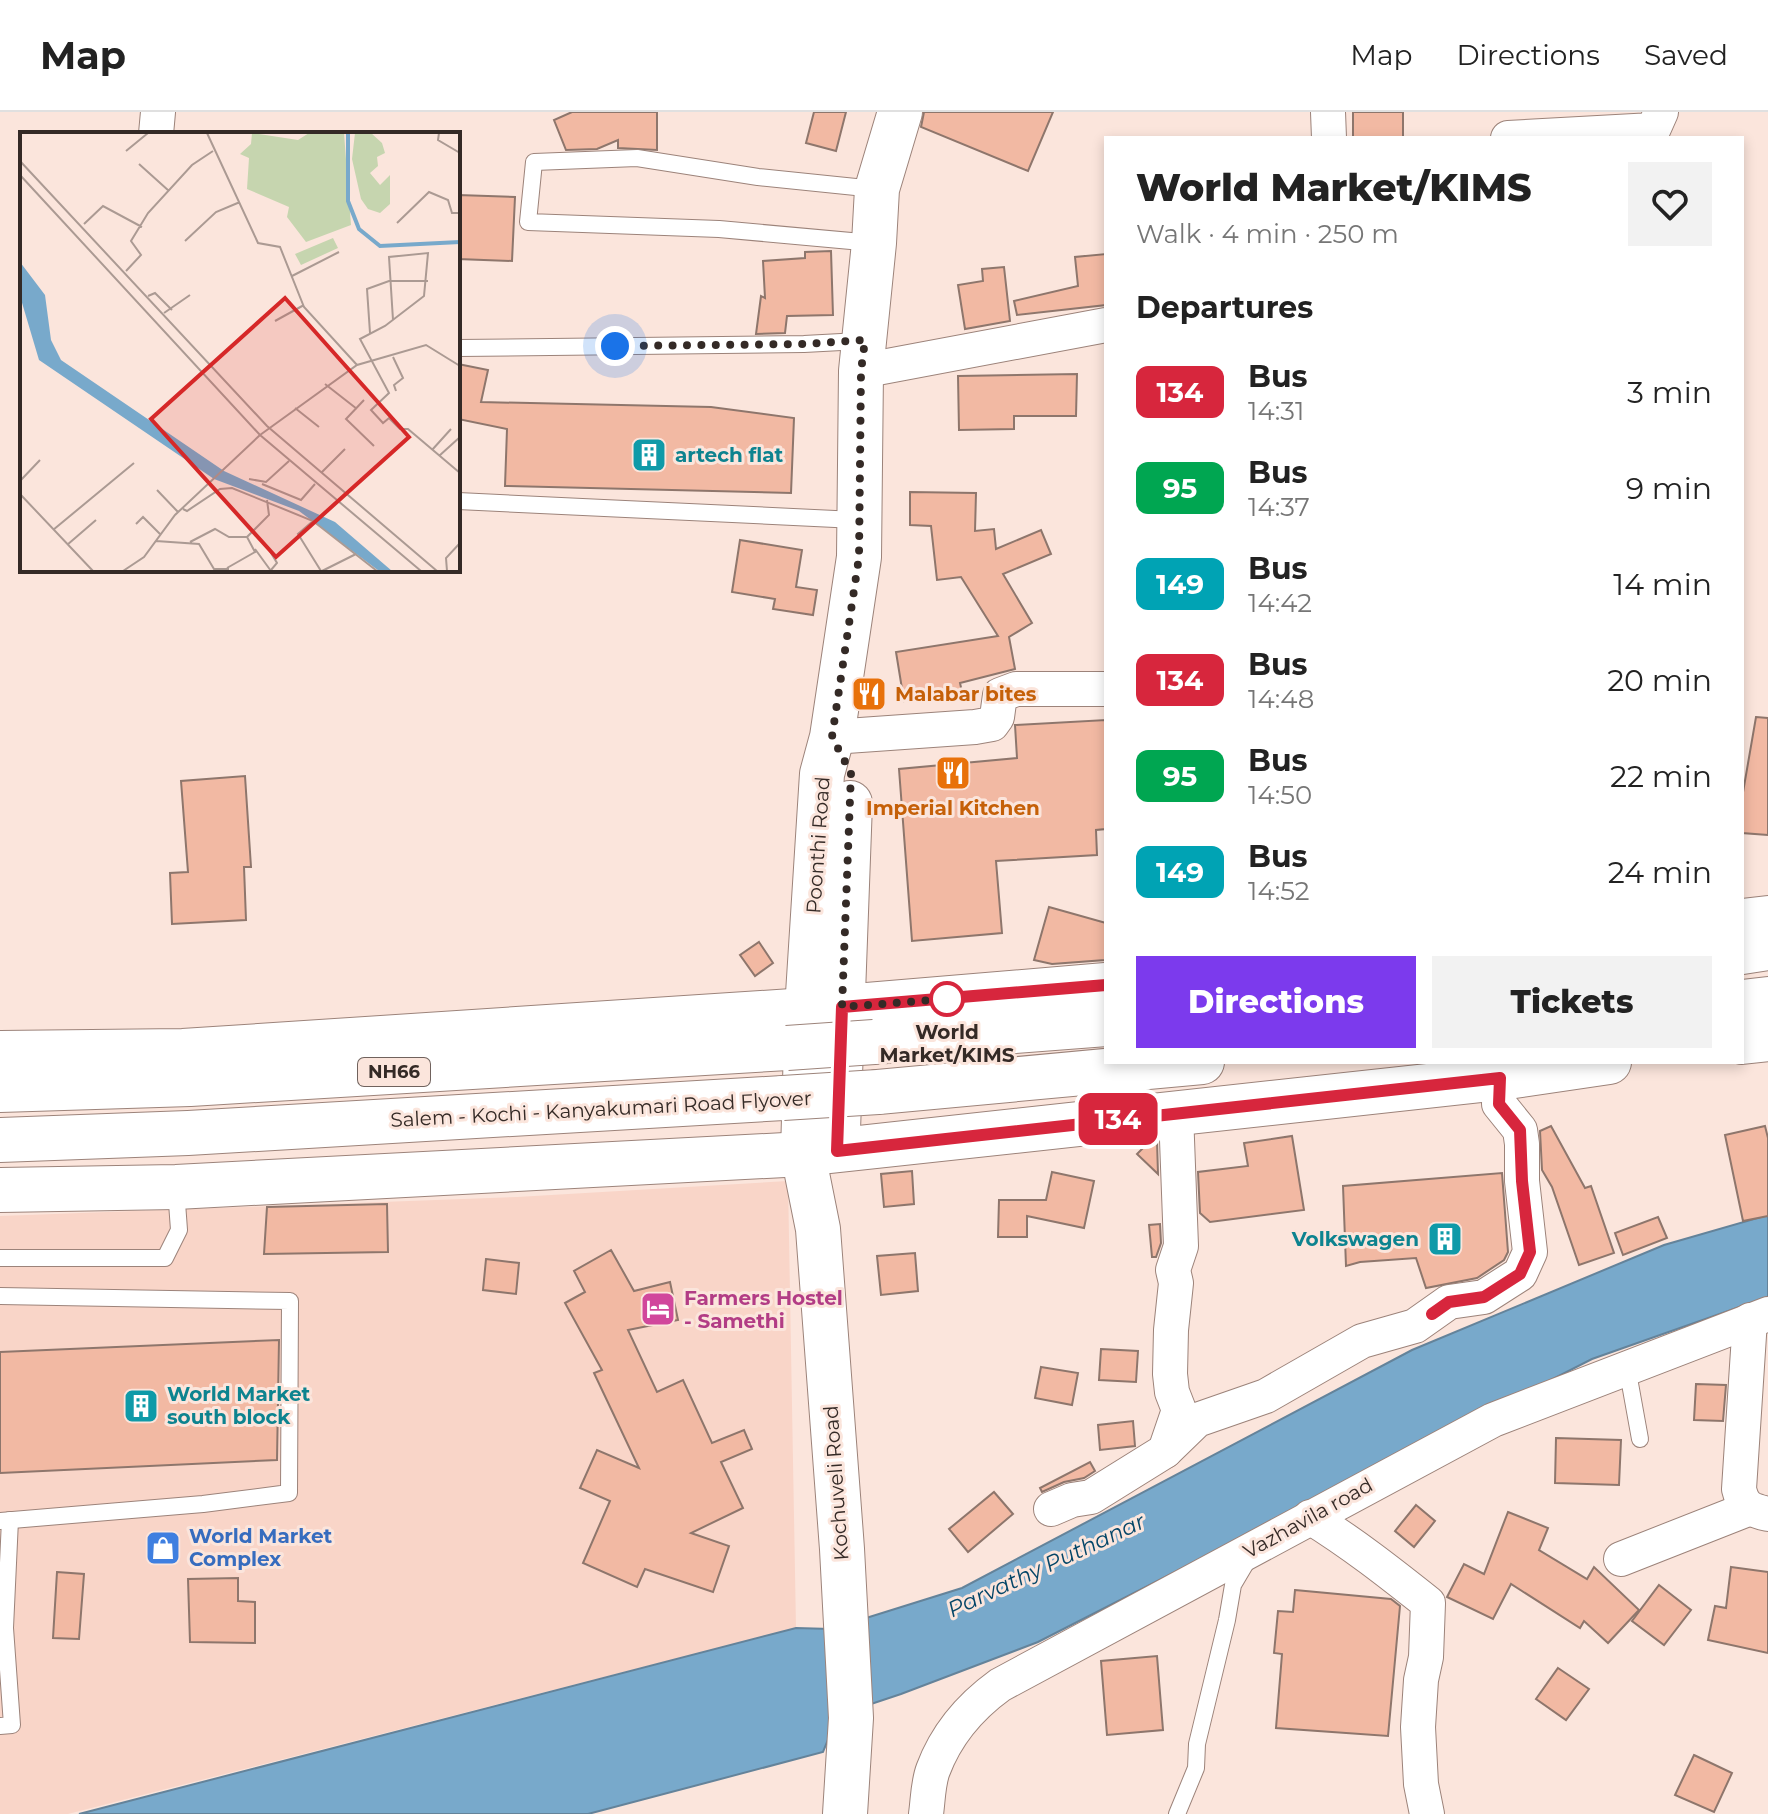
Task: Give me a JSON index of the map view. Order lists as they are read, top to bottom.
{
  "streets": {
    "main road": [
      "Poonthi Road",
      "NH66",
      "Salem - Kochi - Kanyakumari Road Flyover",
      "Kochuveli Road"
    ],
    "street": ["Vazhavila road"]
  },
  "crossings": [
    ["Poonthi Road", "Kochuveli Road"]
  ],
  "water": ["Parvathy Puthanar"],
  "places": {
    "building": ["artech flat", "Volkswagen", "World Market south block"],
    "restaurant": ["Malabar bites", "Imperial Kitchen"],
    "other": ["World Market/KIMS"],
    "hotel": ["Farmers Hostel - Samethi"],
    "shop": ["World Market Complex"]
  },
  "lines": ["bus line 134"],
  "page": {
    "header": "Map",
    "nav": ["Map", "Directions", "Saved"],
    "on_map": "134",
    "heading": [
      ["World Market/KIMS", "Walk · 4 min · 250 m"],
      "Departures"
    ],
    "list": [
      {
        "mark": "134",
        "name": "Bus",
        "note": "14:31",
        "value": "3 min"
      },
      {
        "mark": "95",
        "name": "Bus",
        "note": "14:37",
        "value": "9 min"
      },
      {
        "mark": "149",
        "name": "Bus",
        "note": "14:42",
        "value": "14 min"
      },
      {
        "mark": "134",
        "name": "Bus",
        "note": "14:48",
        "value": "20 min"
      },
      {
        "mark": "95",
        "name": "Bus",
        "note": "14:50",
        "value": "22 min"
      },
      {
        "mark": "149",
        "name": "Bus",
        "note": "14:52",
        "value": "24 min"
      }
    ],
    "buttons": ["Directions", "Tickets"]
  }
}
